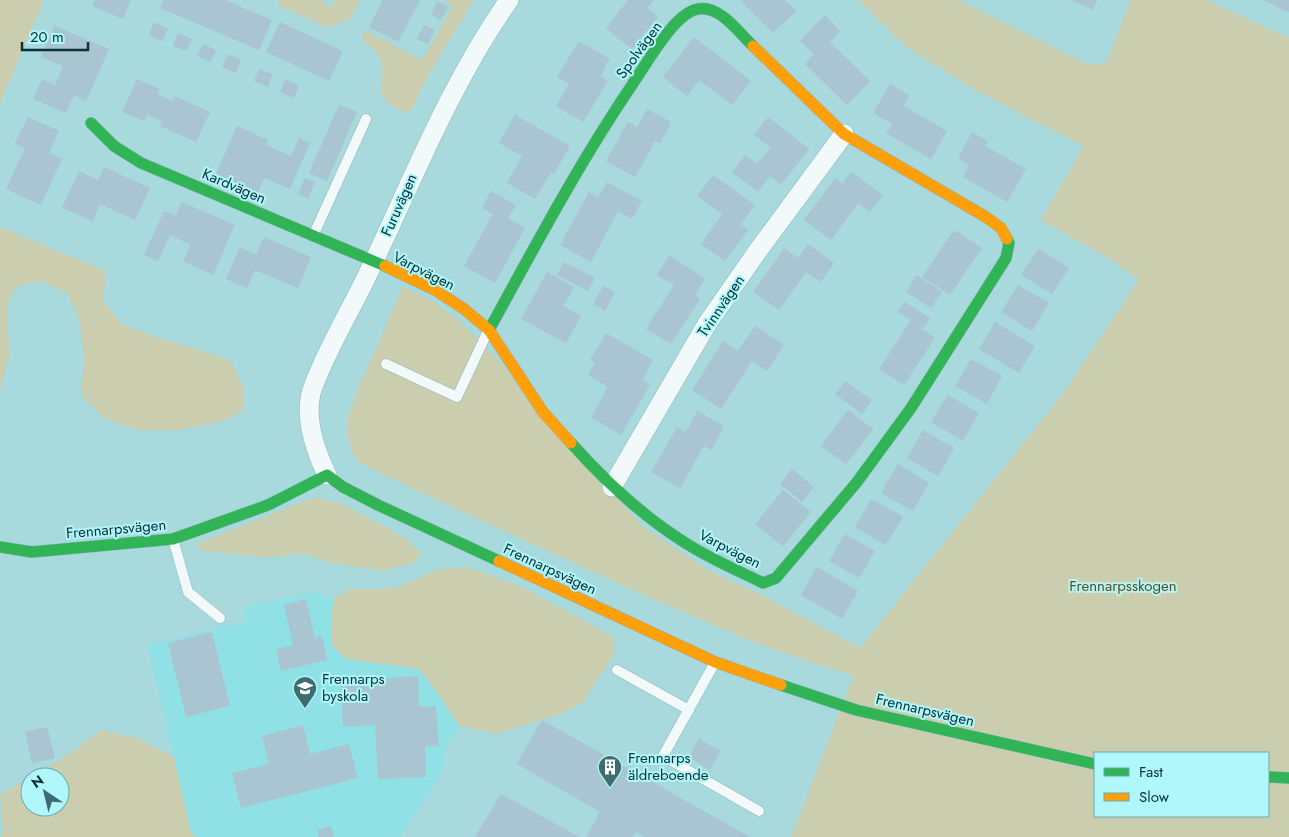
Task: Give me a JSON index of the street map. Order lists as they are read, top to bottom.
{
  "streets": {
    "street": [
      "Spolvägen",
      "Kardvägen",
      "Furuvägen",
      "Varpvägen",
      "Tvinnvägen",
      "Frennarpsvägen"
    ]
  },
  "crossings": [
    ["Spolvägen", "Varpvägen"],
    ["Spolvägen", "Tvinnvägen"],
    ["Kardvägen", "Furuvägen"],
    ["Kardvägen", "Varpvägen"],
    ["Furuvägen", "Varpvägen"],
    ["Furuvägen", "Frennarpsvägen"],
    ["Varpvägen", "Tvinnvägen"]
  ],
  "parks": ["Frennarpsskogen"],
  "places": {
    "school or university": ["Frennarps byskola"],
    "building": ["Frennarps äldreboende"]
  },
  "legend": ["Fast", "Slow"],
  "scale_bar": "20 m",
  "north": "top left"
}
